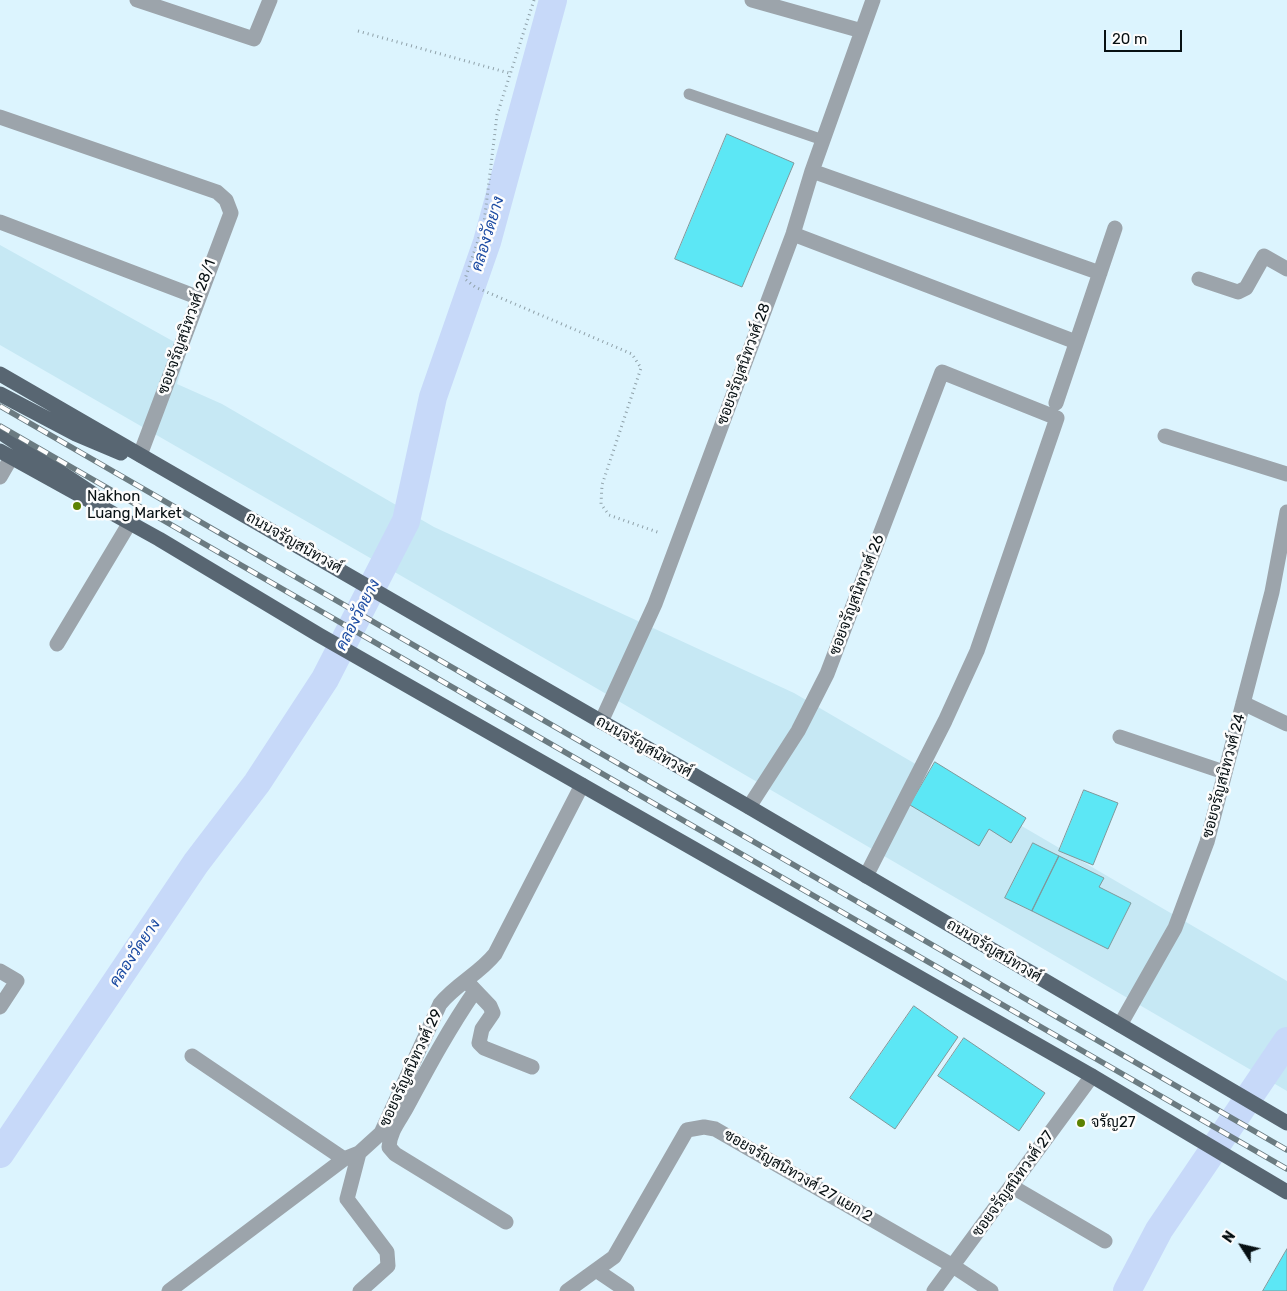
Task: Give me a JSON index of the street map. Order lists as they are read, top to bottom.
{
  "streets": {
    "main road": ["ถนนจรัญสนิทวงศ์"],
    "street": [
      "ซอยจรัญสนิทวงศ์ 28/1",
      "ซอยจรัญสนิทวงศ์ 28",
      "ซอยจรัญสนิทวงศ์ 26",
      "ซอยจรัญสนิทวงศ์ 24",
      "ซอยจรัญสนิทวงศ์ 29",
      "ซอยจรัญสนิทวงศ์ 27 แยก 2",
      "ซอยจรัญสนิทวงศ์ 27"
    ]
  },
  "crossings": [
    ["ซอยจรัญสนิทวงศ์ 28/1", "ถนนจรัญสนิทวงศ์"],
    ["ซอยจรัญสนิทวงศ์ 28", "ถนนจรัญสนิทวงศ์"],
    ["ถนนจรัญสนิทวงศ์", "ซอยจรัญสนิทวงศ์ 26"],
    ["ถนนจรัญสนิทวงศ์", "ซอยจรัญสนิทวงศ์ 24"],
    ["ซอยจรัญสนิทวงศ์ 27 แยก 2", "ซอยจรัญสนิทวงศ์ 27"]
  ],
  "water": ["คลองวัดยาง"],
  "places": ["Nakhon Luang Market", "จรัญ27"],
  "scale_bar": "20 m",
  "north": "top left"
}
